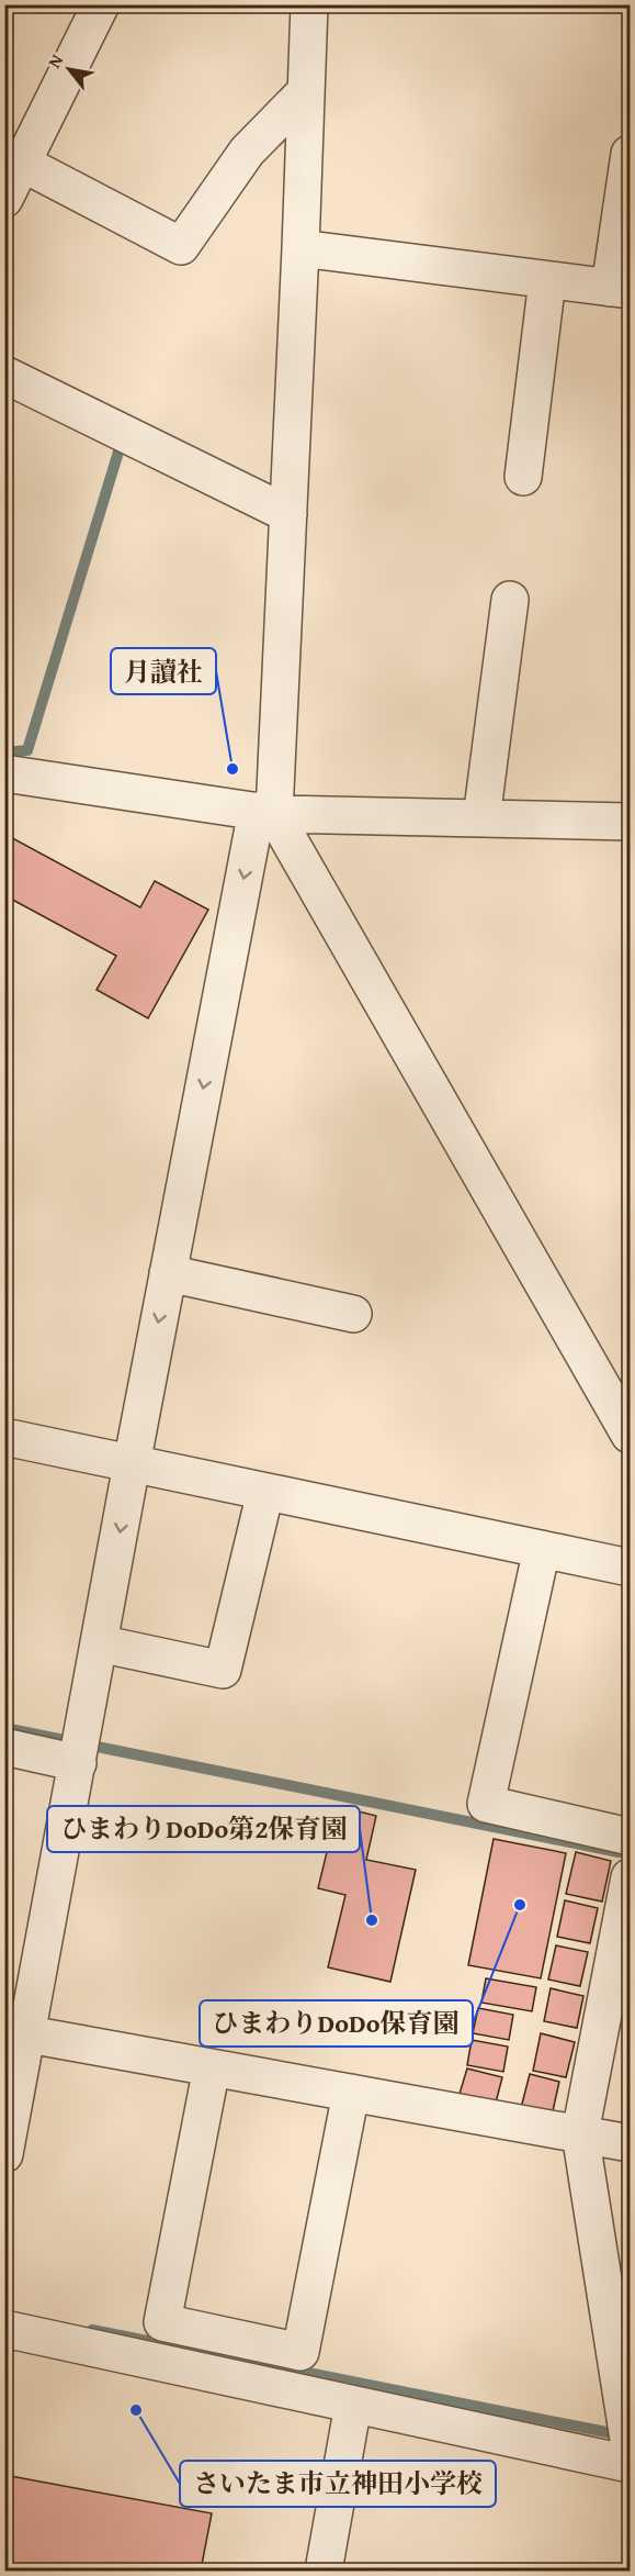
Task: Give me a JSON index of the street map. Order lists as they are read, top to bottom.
{
  "places": [
    "月讀社",
    "ひまわりDoDo保育園",
    "ひまわりDoDo第2保育園",
    "さいたま市立神田小学校"
  ],
  "north": "top left"
}
